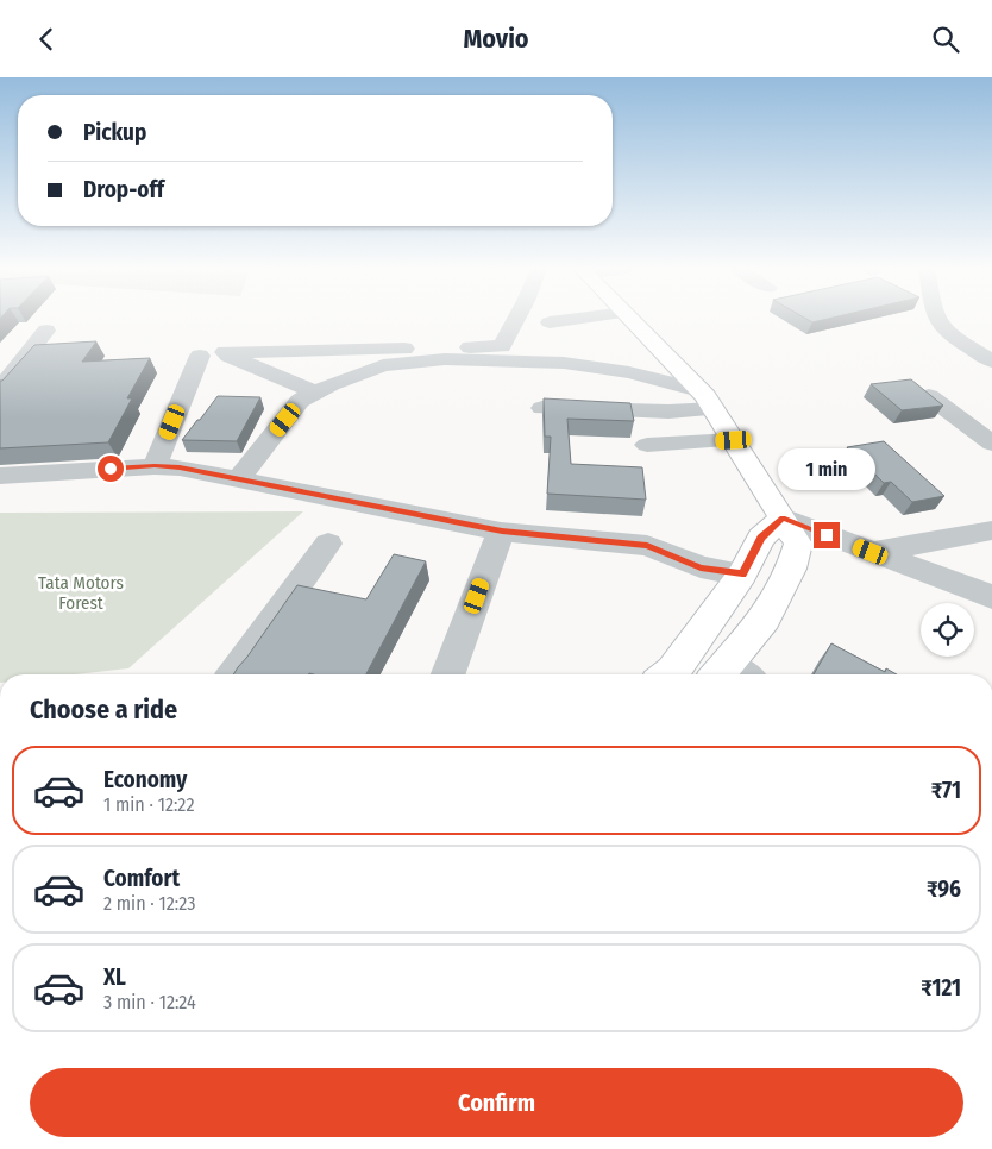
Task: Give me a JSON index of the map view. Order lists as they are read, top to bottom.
{
  "parks": ["Tata Motors Forest"],
  "page": {
    "header": "Movio",
    "banner": ["Pickup", "Drop-off"],
    "bubble": "1 min",
    "heading": "Choose a ride",
    "list": [
      {
        "name": "Economy",
        "note": "1 min · 12:22",
        "value": "₹71"
      },
      {
        "name": "Comfort",
        "note": "2 min · 12:23",
        "value": "₹96"
      },
      {
        "name": "XL",
        "note": "3 min · 12:24",
        "value": "₹121"
      }
    ],
    "buttons": "Confirm"
  }
}
